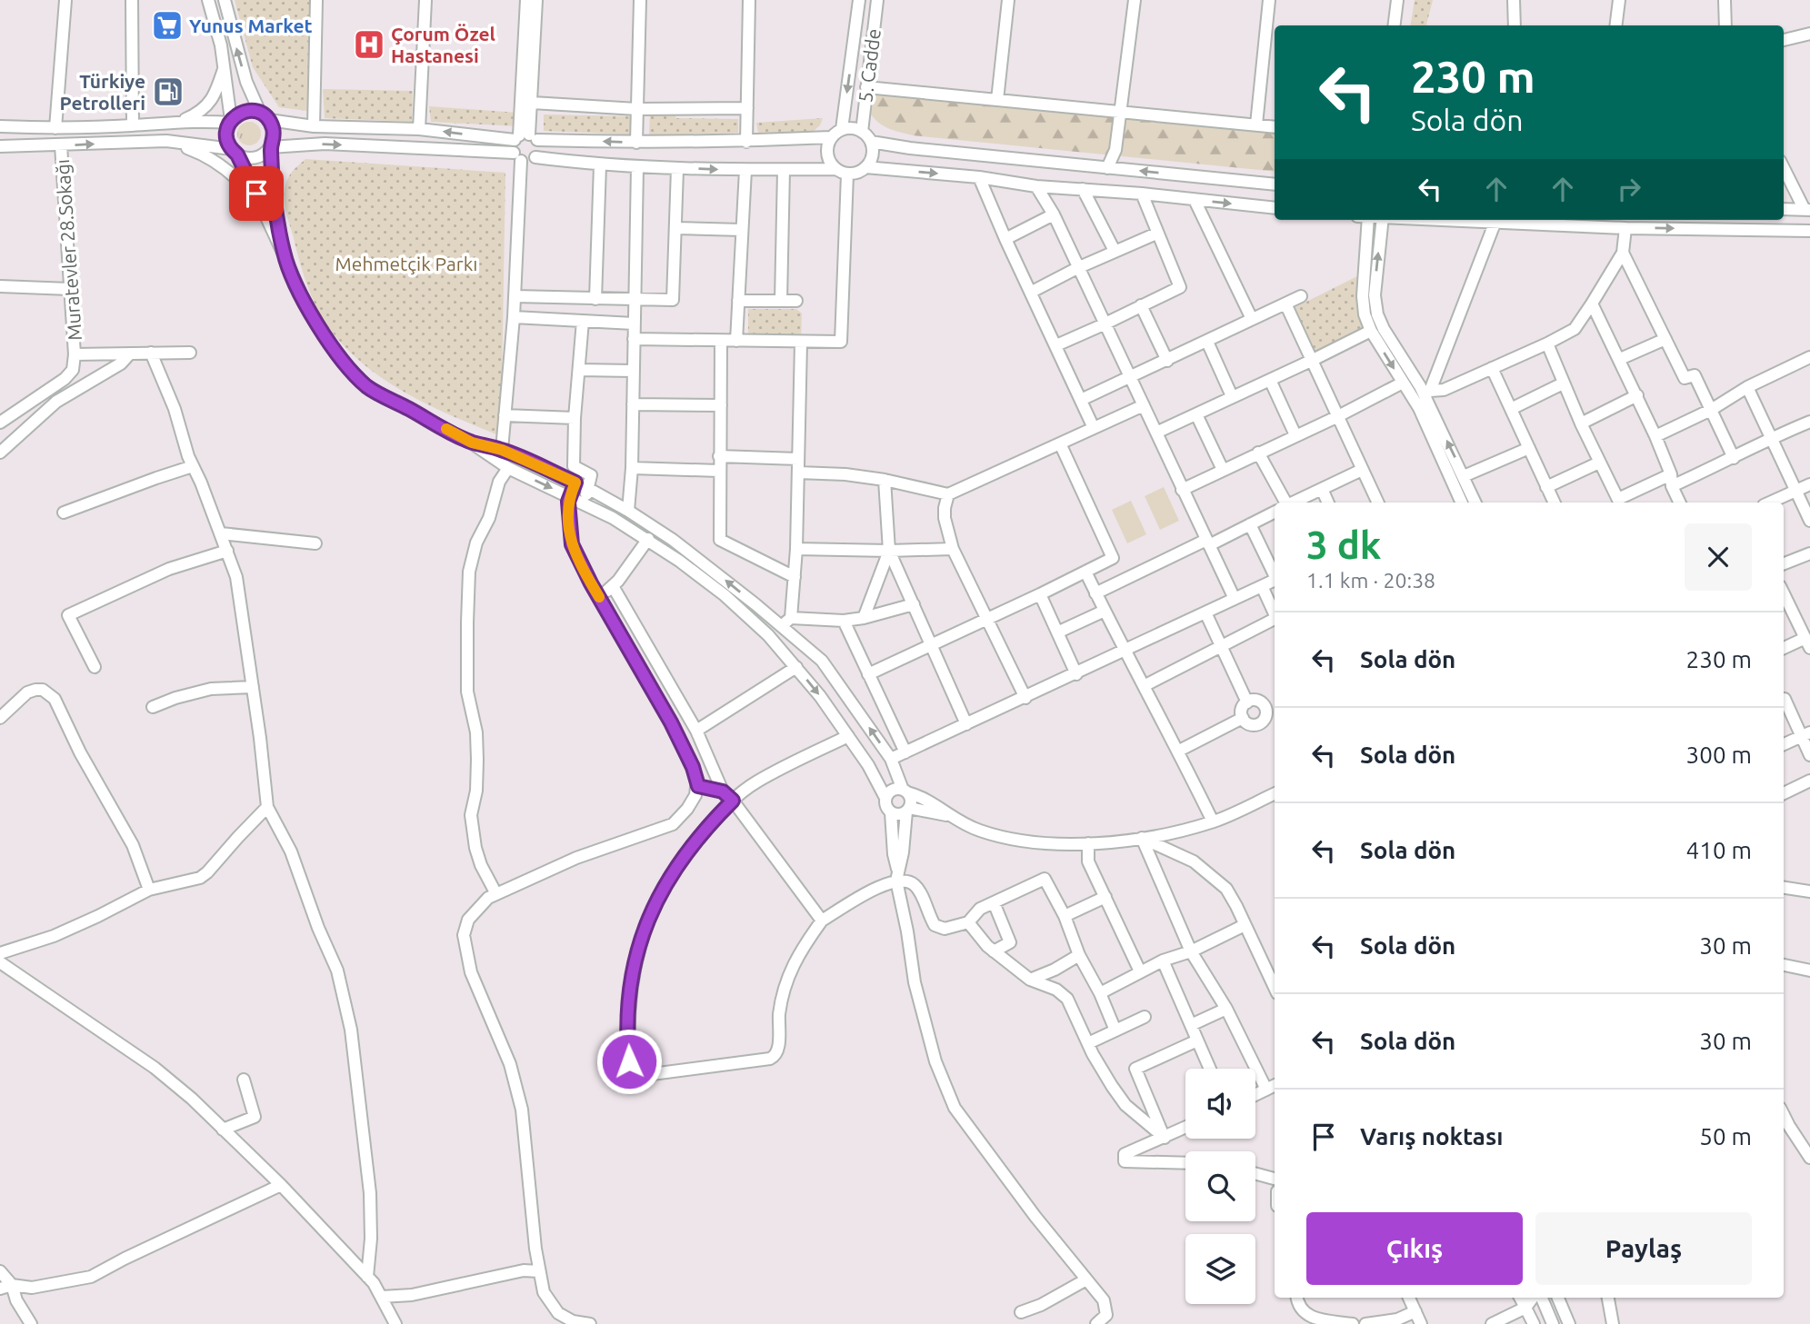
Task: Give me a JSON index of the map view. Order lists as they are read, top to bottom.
{
  "streets": {
    "street": ["5. Cadde", "Muratevler 28.Sokağı"]
  },
  "parks": ["Mehmetçik Parkı"],
  "places": {
    "supermarket": ["Yunus Market"],
    "hospital": ["Çorum Özel Hastanesi"],
    "fuel station": ["Türkiye Petrolleri"]
  },
  "page": {
    "turn": ["230 m", "Sola dön"],
    "heading": ["3 dk", "1.1 km · 20:38"],
    "list": [
      {
        "name": "Sola dön",
        "value": "230 m"
      },
      {
        "name": "Sola dön",
        "value": "300 m"
      },
      {
        "name": "Sola dön",
        "value": "410 m"
      },
      {
        "name": "Sola dön",
        "value": "30 m"
      },
      {
        "name": "Sola dön",
        "value": "30 m"
      },
      {
        "name": "Varış noktası",
        "value": "50 m"
      }
    ],
    "buttons": ["Çıkış", "Paylaş"]
  }
}
